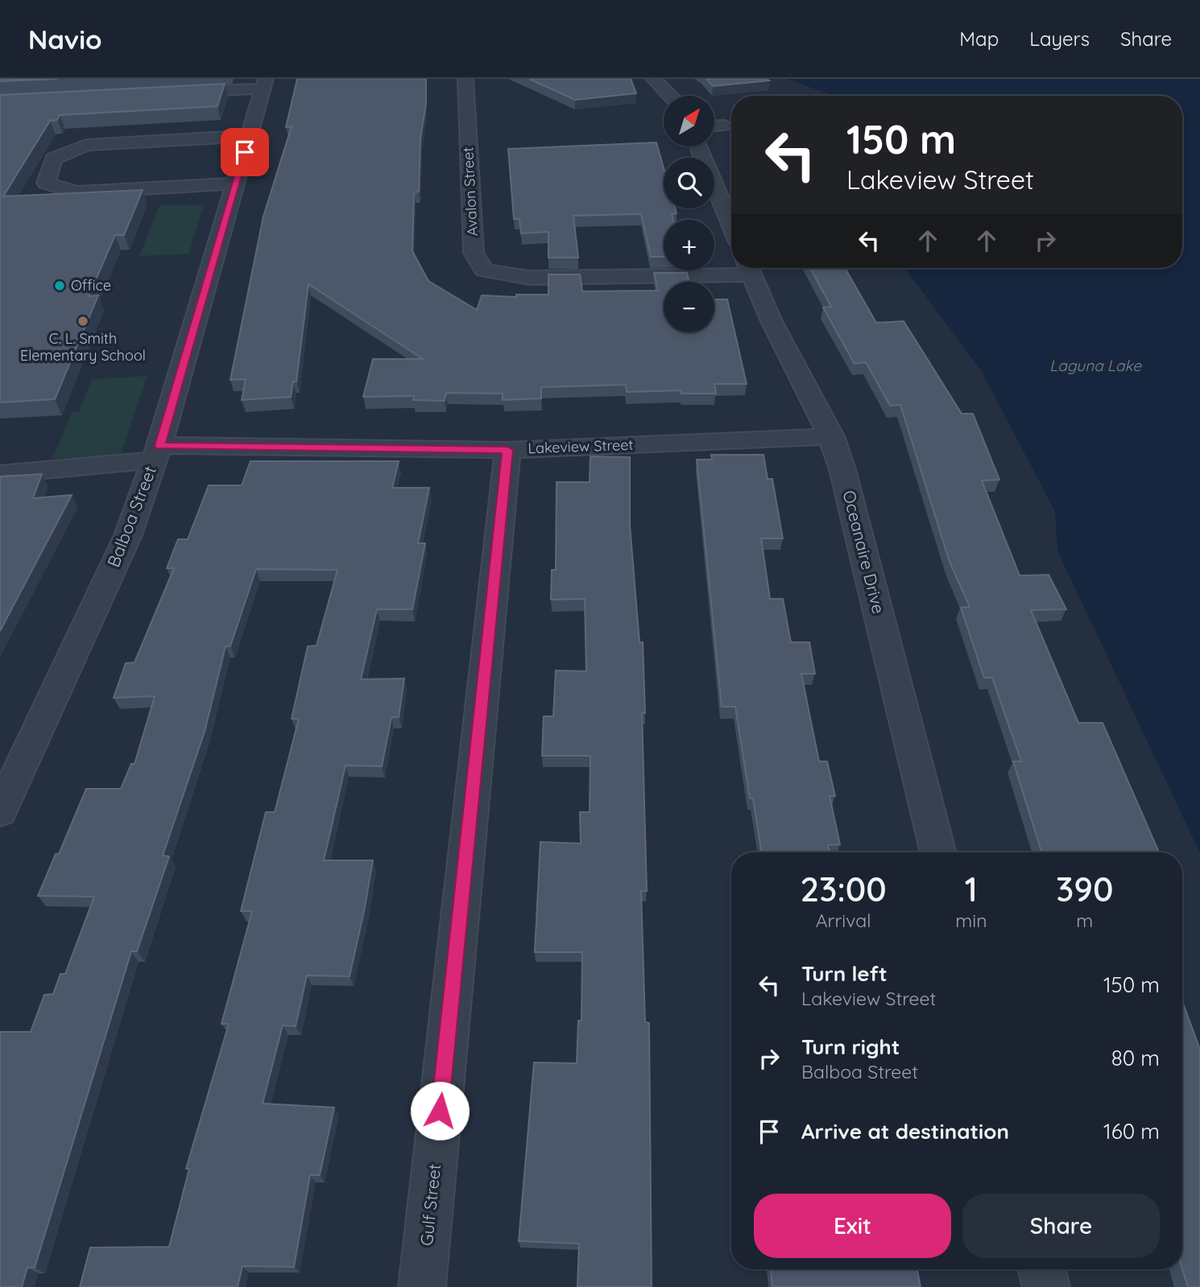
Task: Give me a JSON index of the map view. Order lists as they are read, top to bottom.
{
  "streets": {
    "street": [
      "Avalon Street",
      "Lakeview Street",
      "Balboa Street",
      "Oceanaire Drive",
      "Gulf Street"
    ]
  },
  "crossings": [
    ["Lakeview Street", "Balboa Street"],
    ["Lakeview Street", "Oceanaire Drive"],
    ["Lakeview Street", "Gulf Street"]
  ],
  "water": ["Laguna Lake"],
  "places": ["Office", "C. L. Smith Elementary School"],
  "north": "top right",
  "page": {
    "header": "Navio",
    "nav": ["Map", "Layers", "Share"],
    "map_buttons": ["+", "−"],
    "turn": ["150 m", "Lakeview Street"],
    "eta": [
      "23:00",
      "Arrival",
      "1",
      "min",
      "390",
      "m"
    ],
    "list": [
      {
        "name": "Turn left",
        "note": "Lakeview Street",
        "value": "150 m"
      },
      {
        "name": "Turn right",
        "note": "Balboa Street",
        "value": "80 m"
      },
      {
        "name": "Arrive at destination",
        "value": "160 m"
      }
    ],
    "buttons": ["Exit", "Share"]
  }
}
